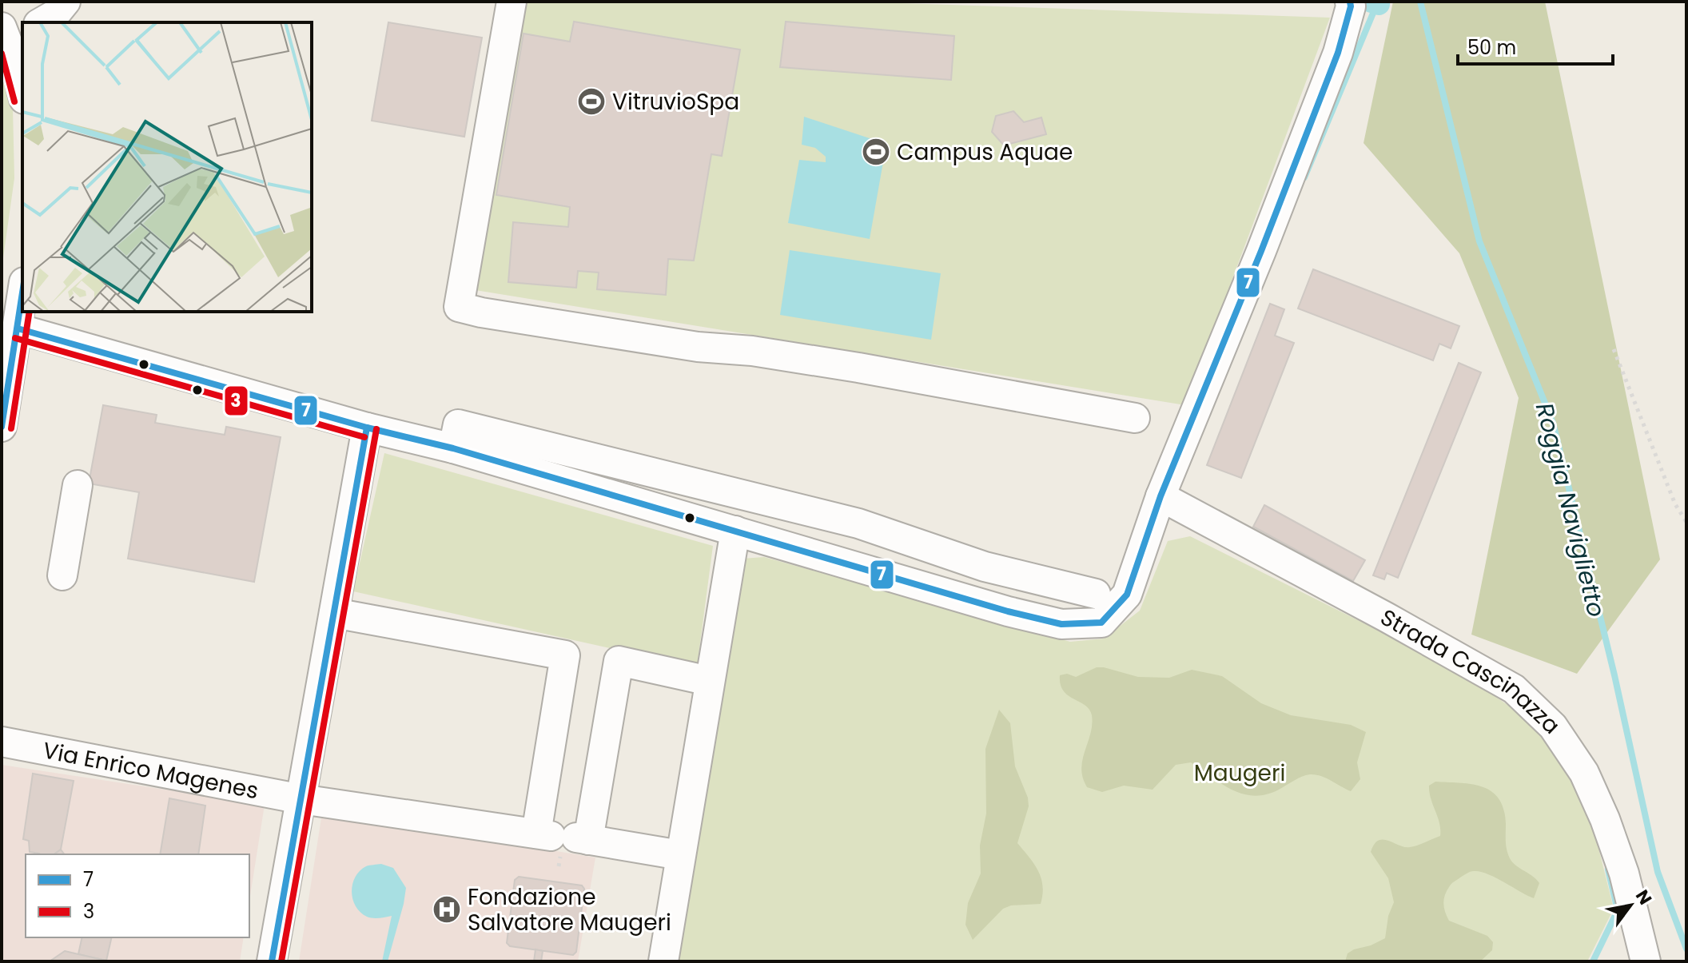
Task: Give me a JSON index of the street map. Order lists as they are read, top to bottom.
{
  "streets": {
    "street": ["Strada Cascinazza", "Via Enrico Magenes"]
  },
  "water": ["Roggia Naviglietto"],
  "parks": ["Maugeri"],
  "places": {
    "sports": ["VitruvioSpa", "Campus Aquae"],
    "hospital": ["Fondazione Salvatore Maugeri"]
  },
  "lines": ["transit line 7", "transit line 3"],
  "legend": ["7", "3"],
  "scale_bar": "50 m",
  "north": "top right"
}
